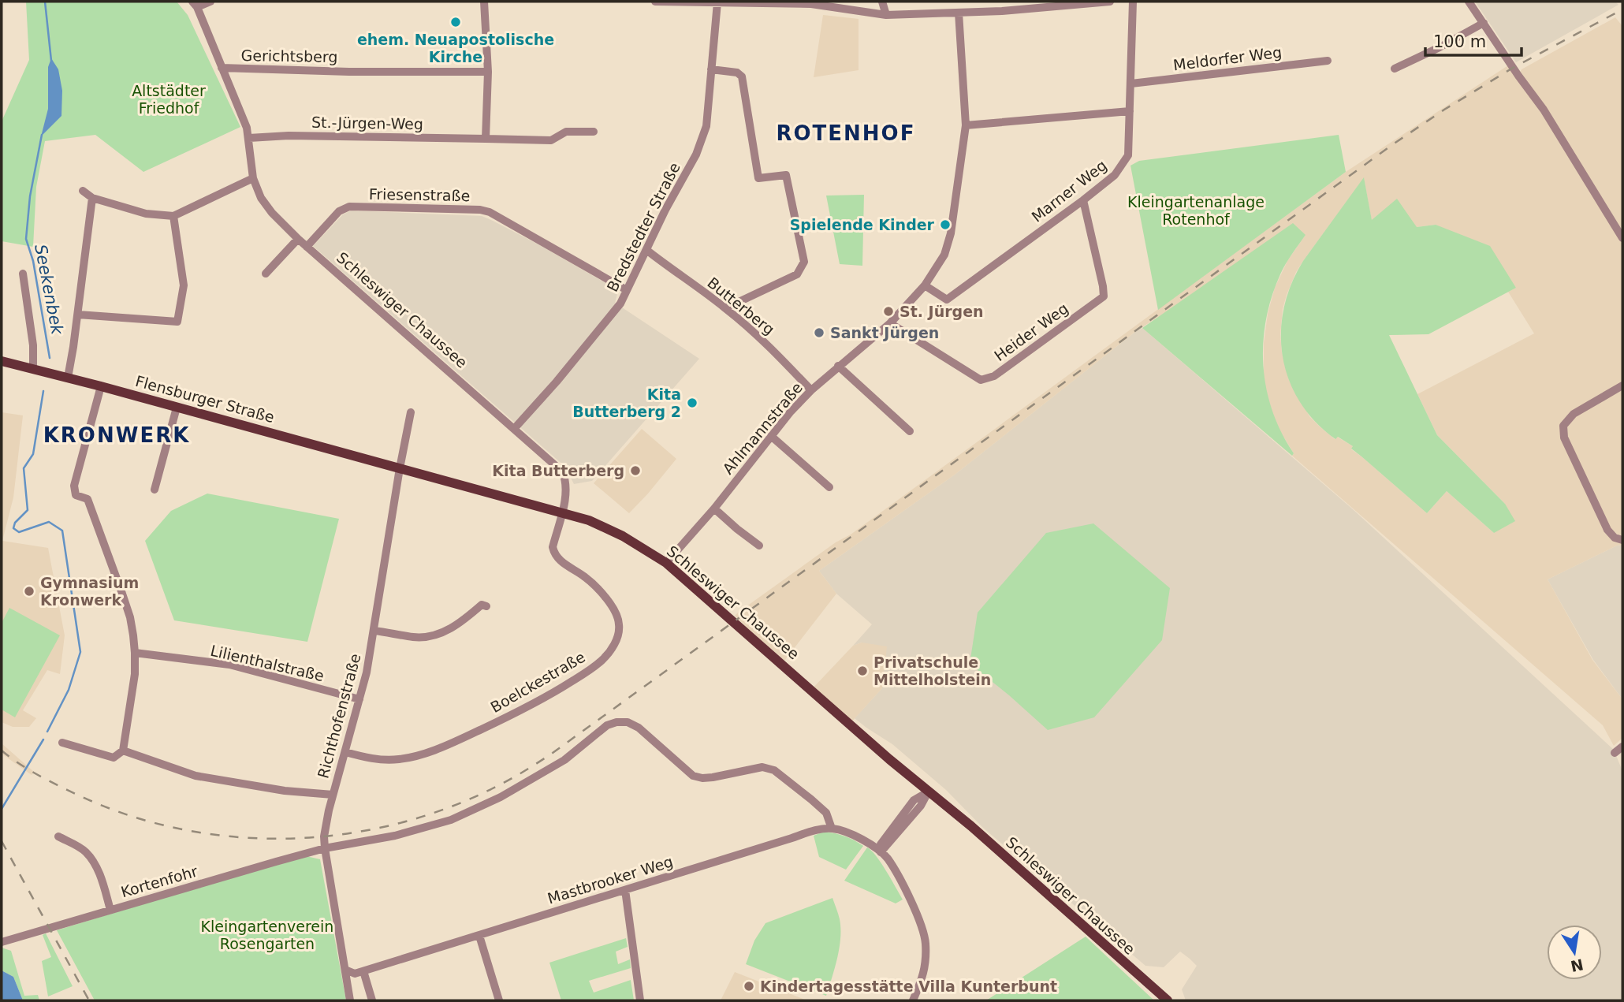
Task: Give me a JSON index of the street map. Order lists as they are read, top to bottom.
{
  "streets": {
    "main road": ["Schleswiger Chaussee", "Flensburger Straße"],
    "street": [
      "Gerichtsberg",
      "Meldorfer Weg",
      "St.-Jürgen-Weg",
      "Marner Weg",
      "Friesenstraße",
      "Bredstedter Straße",
      "Butterberg",
      "Heider Weg",
      "Ahlmannstraße",
      "Lilienthalstraße",
      "Boelckestraße",
      "Richthofenstraße",
      "Mastbrooker Weg",
      "Kortenfohr"
    ]
  },
  "crossings": [
    ["Gerichtsberg", "Schleswiger Chaussee"],
    ["Meldorfer Weg", "Marner Weg"],
    ["St.-Jürgen-Weg", "Schleswiger Chaussee"],
    ["Marner Weg", "Heider Weg"],
    ["Marner Weg", "Ahlmannstraße"],
    ["Friesenstraße", "Bredstedter Straße"],
    ["Friesenstraße", "Schleswiger Chaussee"],
    ["Bredstedter Straße", "Butterberg"],
    ["Bredstedter Straße", "Schleswiger Chaussee"],
    ["Butterberg", "Ahlmannstraße"],
    ["Schleswiger Chaussee", "Flensburger Straße"],
    ["Schleswiger Chaussee", "Ahlmannstraße"],
    ["Schleswiger Chaussee", "Boelckestraße"],
    ["Heider Weg", "Ahlmannstraße"],
    ["Flensburger Straße", "Boelckestraße"],
    ["Flensburger Straße", "Richthofenstraße"],
    ["Lilienthalstraße", "Richthofenstraße"],
    ["Boelckestraße", "Richthofenstraße"],
    ["Richthofenstraße", "Mastbrooker Weg"],
    ["Richthofenstraße", "Kortenfohr"],
    ["Mastbrooker Weg", "Kortenfohr"]
  ],
  "districts": ["ROTENHOF", "KRONWERK"],
  "water": ["Seekenbek"],
  "parks": ["Altstädter Friedhof", "Kleingartenanlage Rotenhof", "Kleingartenverein Rosengarten"],
  "places": [
    "ehem. Neuapostolische Kirche",
    "Spielende Kinder",
    "St. Jürgen",
    "Sankt Jürgen",
    "Kita Butterberg 2",
    "Kita Butterberg",
    "Gymnasium Kronwerk",
    "Privatschule Mittelholstein",
    "Kindertagesstätte Villa Kunterbunt"
  ],
  "scale_bar": "100 m",
  "north": "bottom"
}
